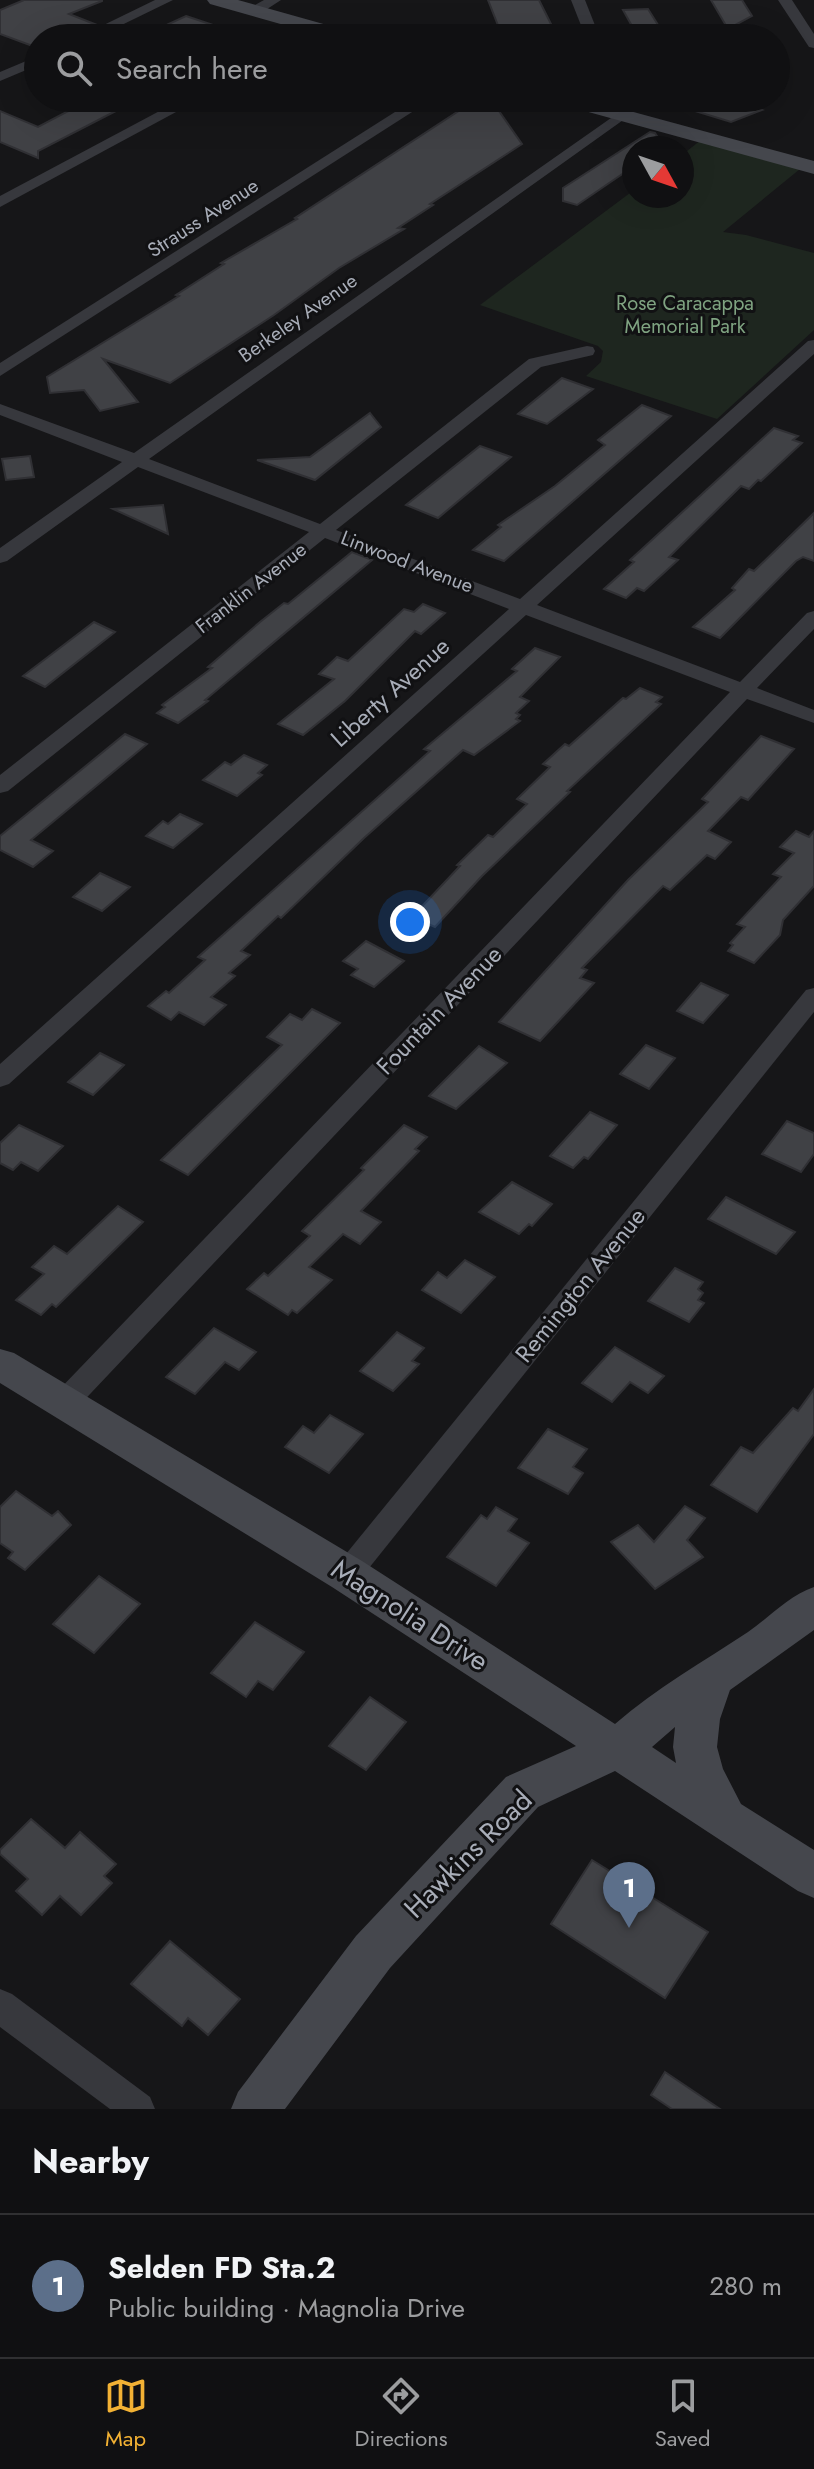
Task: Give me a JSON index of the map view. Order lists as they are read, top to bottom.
{
  "streets": {
    "street": [
      "Strauss Avenue",
      "Berkeley Avenue",
      "Linwood Avenue",
      "Franklin Avenue",
      "Liberty Avenue",
      "Fountain Avenue",
      "Remington Avenue",
      "Magnolia Drive",
      "Hawkins Road"
    ]
  },
  "crossings": [
    ["Berkeley Avenue", "Linwood Avenue"],
    ["Linwood Avenue", "Franklin Avenue"],
    ["Linwood Avenue", "Liberty Avenue"],
    ["Linwood Avenue", "Fountain Avenue"],
    ["Fountain Avenue", "Magnolia Drive"],
    ["Remington Avenue", "Magnolia Drive"],
    ["Magnolia Drive", "Hawkins Road"]
  ],
  "parks": ["Rose Caracappa Memorial Park"],
  "north": "bottom right",
  "page": {
    "search": "Search here",
    "pins": "1",
    "heading": "Nearby",
    "list": [
      {
        "mark": "1",
        "name": "Selden FD Sta.2",
        "note": "Public building · Magnolia Drive",
        "value": "280 m"
      }
    ],
    "nav": ["Map", "Directions", "Saved"]
  }
}
